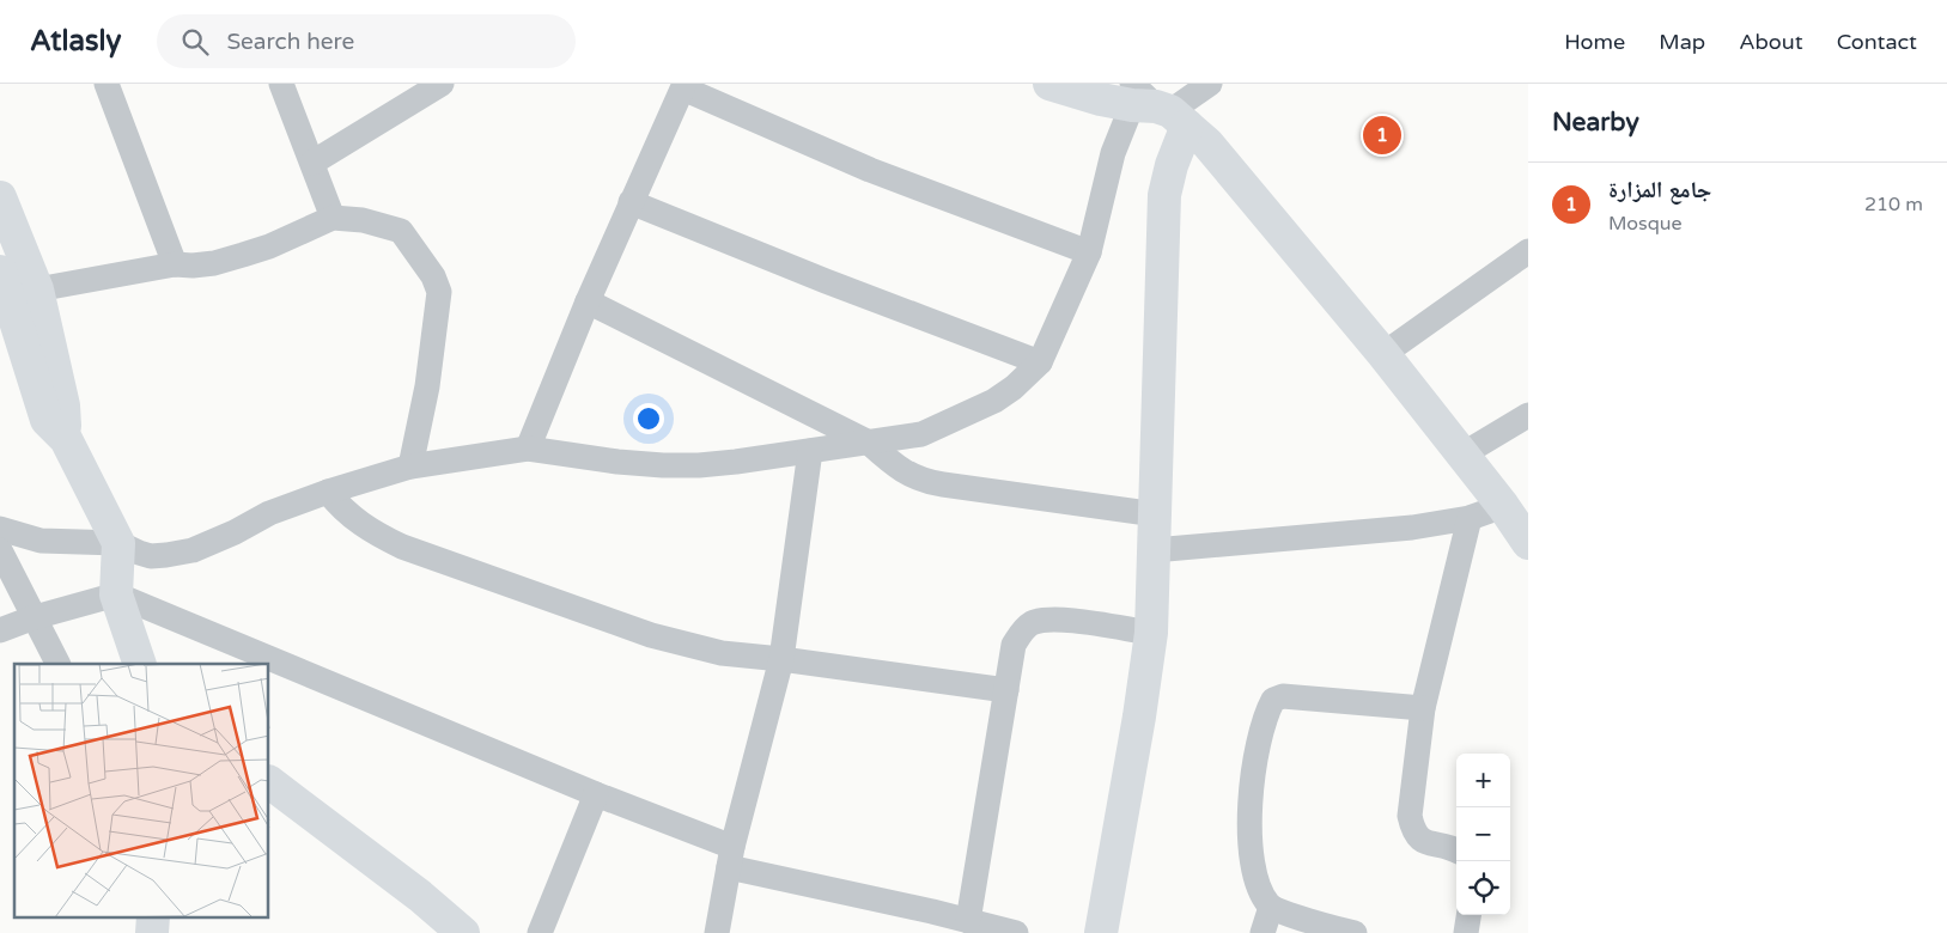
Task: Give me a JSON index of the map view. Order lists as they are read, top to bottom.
{
  "page": {
    "header": "Atlasly",
    "search": "Search here",
    "nav": [
      "Home",
      "Map",
      "About",
      "Contact"
    ],
    "heading": "Nearby",
    "pins": "1",
    "list": [
      {
        "mark": "1",
        "name": "جامع المزارة",
        "note": "Mosque",
        "value": "210 m"
      }
    ],
    "map_buttons": ["+", "−"]
  }
}
